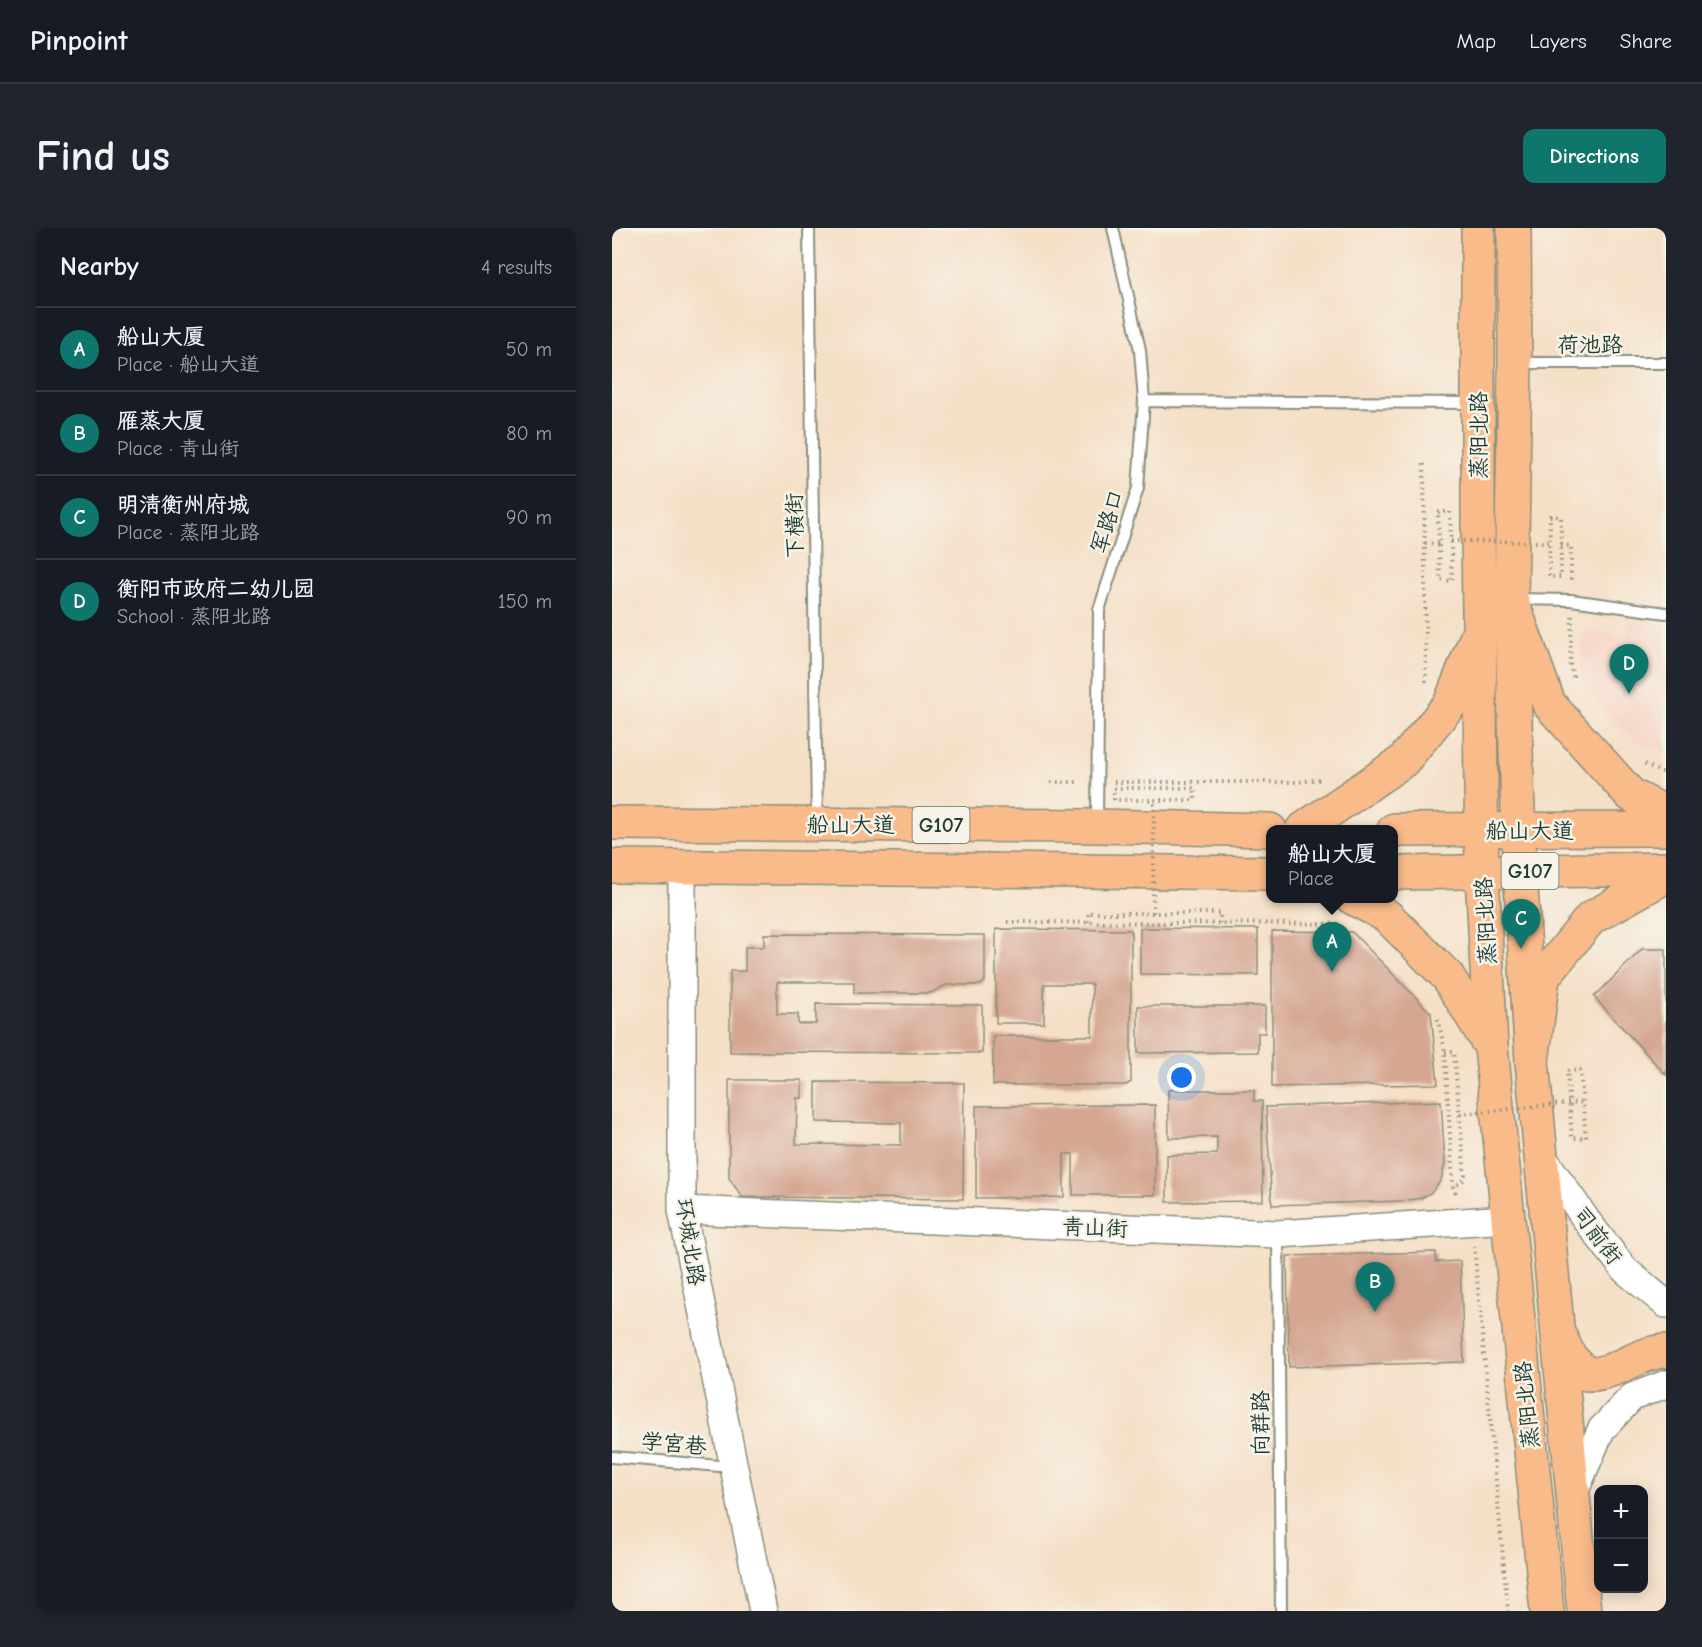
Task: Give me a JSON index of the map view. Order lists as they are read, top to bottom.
{
  "streets": {
    "main road": ["蒸阳北路", "船山大道", "G107"],
    "street": ["青山街", "司前街", "环城北路"],
    "lane": [
      "荷池路",
      "军路口",
      "下横街",
      "向群路",
      "学宫巷"
    ]
  },
  "crossings": [
    ["荷池路", "蒸阳北路"],
    ["蒸阳北路", "船山大道"],
    ["蒸阳北路", "青山街"],
    ["蒸阳北路", "司前街"],
    ["军路口", "船山大道"],
    ["下横街", "船山大道"],
    ["船山大道", "环城北路"],
    ["青山街", "环城北路"],
    ["青山街", "向群路"],
    ["环城北路", "学宫巷"]
  ],
  "page": {
    "header": "Pinpoint",
    "nav": ["Map", "Layers", "Share"],
    "buttons": "Directions",
    "title": "Find us",
    "heading": ["Nearby", "4 results"],
    "list": [
      {
        "mark": "A",
        "name": "船山大厦",
        "note": "Place · 船山大道",
        "value": "50 m"
      },
      {
        "mark": "B",
        "name": "雁蒸大厦",
        "note": "Place · 青山街",
        "value": "80 m"
      },
      {
        "mark": "C",
        "name": "明清衡州府城",
        "note": "Place · 蒸阳北路",
        "value": "90 m"
      },
      {
        "mark": "D",
        "name": "衡阳市政府二幼儿园",
        "note": "School · 蒸阳北路",
        "value": "150 m"
      }
    ],
    "pins": [
      "D",
      "C",
      "A",
      "B"
    ],
    "popup": ["船山大厦", "Place"],
    "map_buttons": ["+", "−"]
  }
}
